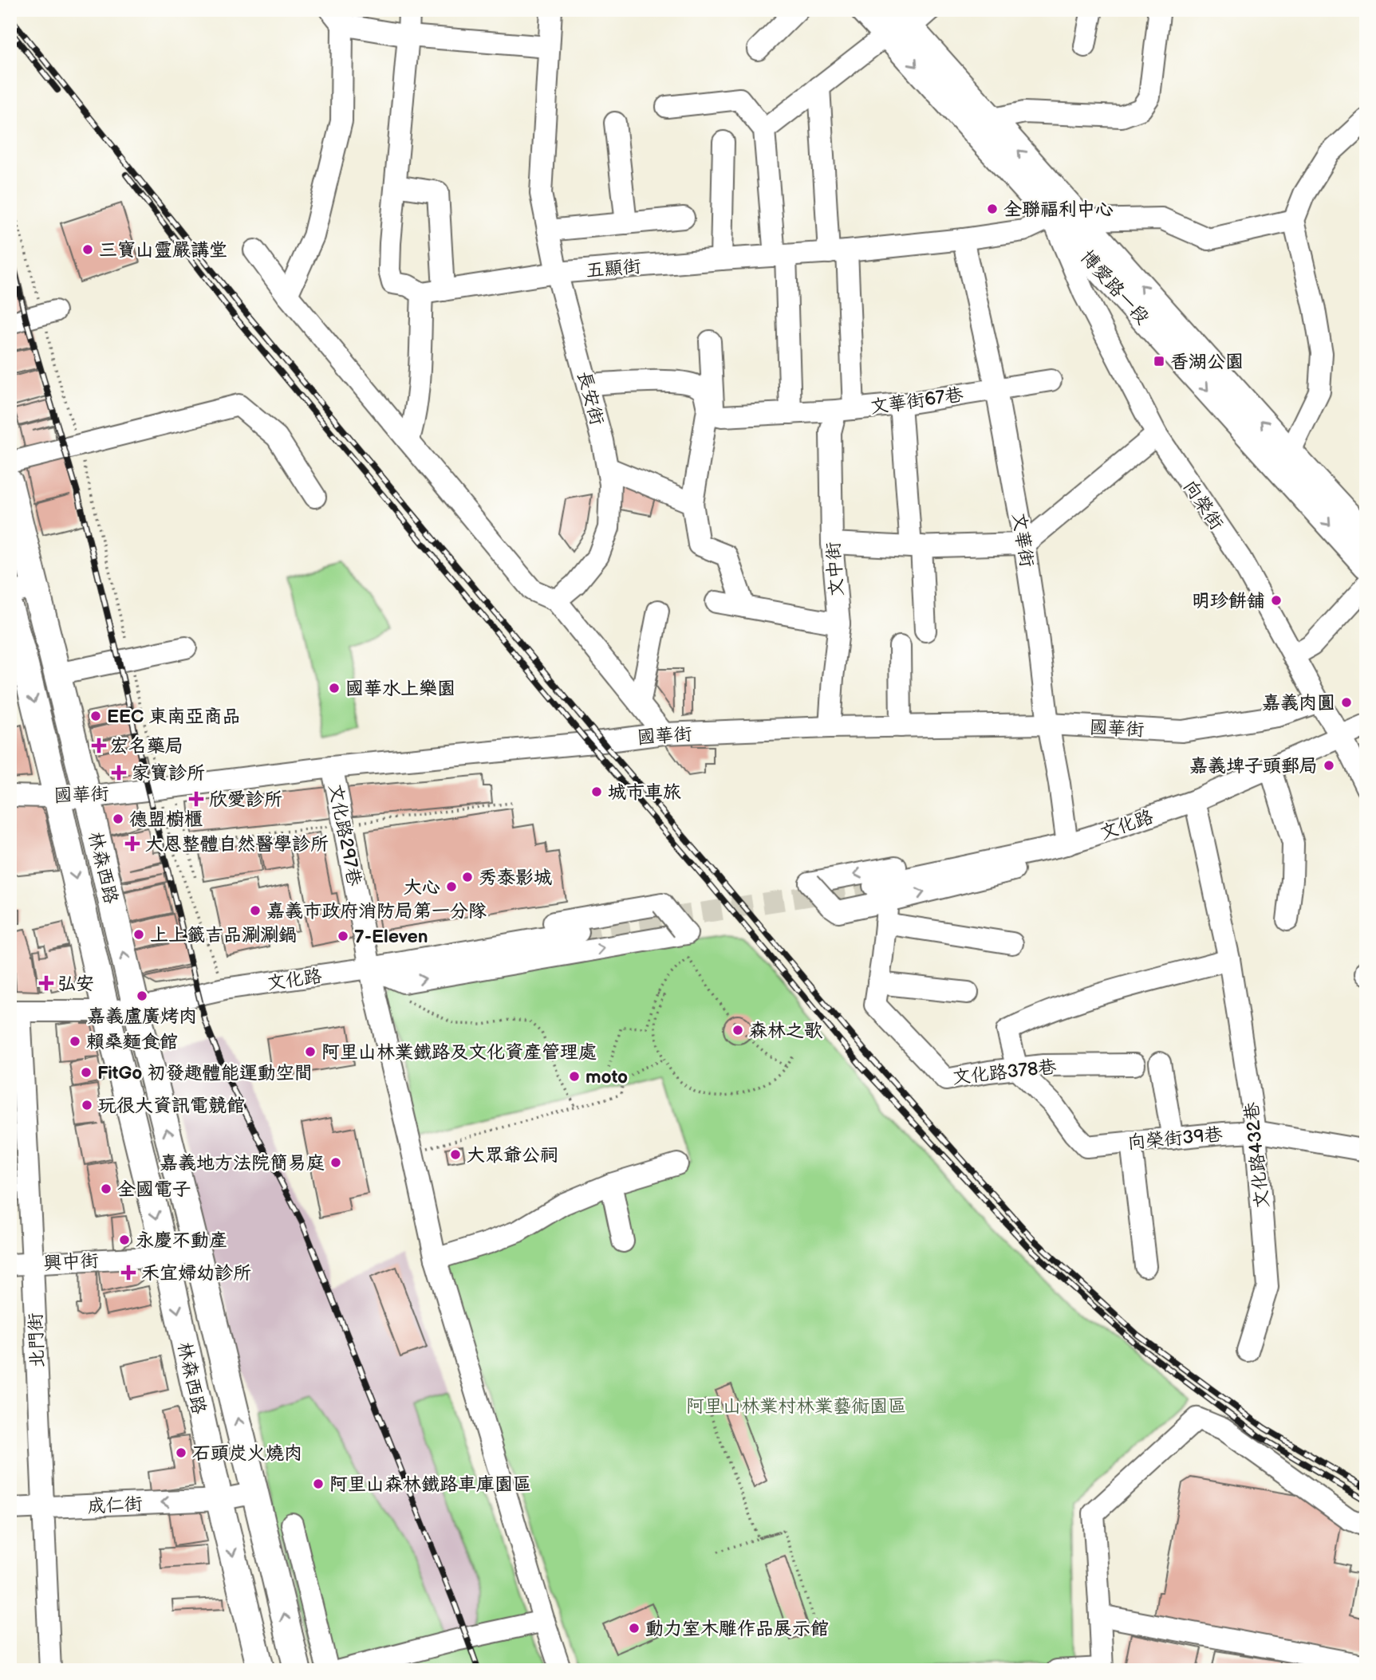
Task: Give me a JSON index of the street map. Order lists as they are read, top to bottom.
{
  "streets": {
    "main road": ["博愛路一段", "林森西路"],
    "street": [
      "五顯街",
      "長安街",
      "文華街67巷",
      "向榮街",
      "文華街",
      "文中街",
      "國華街",
      "文化路",
      "文化路297巷",
      "文化路378巷",
      "向榮街39巷",
      "文化路432巷",
      "興中街",
      "北門街",
      "成仁街"
    ]
  },
  "crossings": [
    ["五顯街", "博愛路一段"],
    ["五顯街", "長安街"],
    ["五顯街", "向榮街"],
    ["五顯街", "文華街"],
    ["五顯街", "文中街"],
    ["博愛路一段", "向榮街"],
    ["文華街67巷", "文華街"],
    ["文華街67巷", "文中街"],
    ["向榮街", "國華街"],
    ["向榮街", "文化路"],
    ["文華街", "國華街"],
    ["文華街", "文化路"],
    ["文中街", "國華街"],
    ["國華街", "文化路297巷"],
    ["國華街", "林森西路"],
    ["文化路", "文化路297巷"],
    ["文化路", "林森西路"],
    ["文化路", "文化路378巷"],
    ["文化路", "文化路432巷"],
    ["文化路", "北門街"],
    ["林森西路", "興中街"],
    ["林森西路", "成仁街"],
    ["文化路378巷", "向榮街39巷"],
    ["向榮街39巷", "文化路432巷"],
    ["興中街", "北門街"],
    ["北門街", "成仁街"]
  ],
  "one_way": ["成仁街"],
  "parks": ["阿里山林業村林業藝術園區"],
  "places": {
    "other": [
      "全聯福利中心",
      "三寶山靈嚴講堂",
      "明珍餅舖",
      "國華水上樂園",
      "嘉義肉圓",
      "EEC 東南亞商品",
      "嘉義埤子頭郵局",
      "城市車旅",
      "德盟櫥櫃",
      "秀泰影城",
      "大心",
      "嘉義市政府消防局第一分隊",
      "上上籤吉品涮涮鍋",
      "7-Eleven",
      "嘉義盧廣烤肉",
      "森林之歌",
      "賴桑麵食館",
      "阿里山林業鐵路及文化資產管理處",
      "FitGo 初發趣體能運動空間",
      "moto",
      "玩很大資訊電競館",
      "大眾爺公祠",
      "嘉義地方法院簡易庭",
      "全國電子",
      "永慶不動產",
      "石頭炭火燒肉",
      "阿里山森林鐵路車庫園區",
      "動力室木雕作品展示館"
    ],
    "transit": ["香湖公園"],
    "health": [
      "宏名藥局",
      "家寶診所",
      "欣愛診所",
      "大恩整體自然醫學診所",
      "弘安",
      "禾宜婦幼診所"
    ]
  }
}
